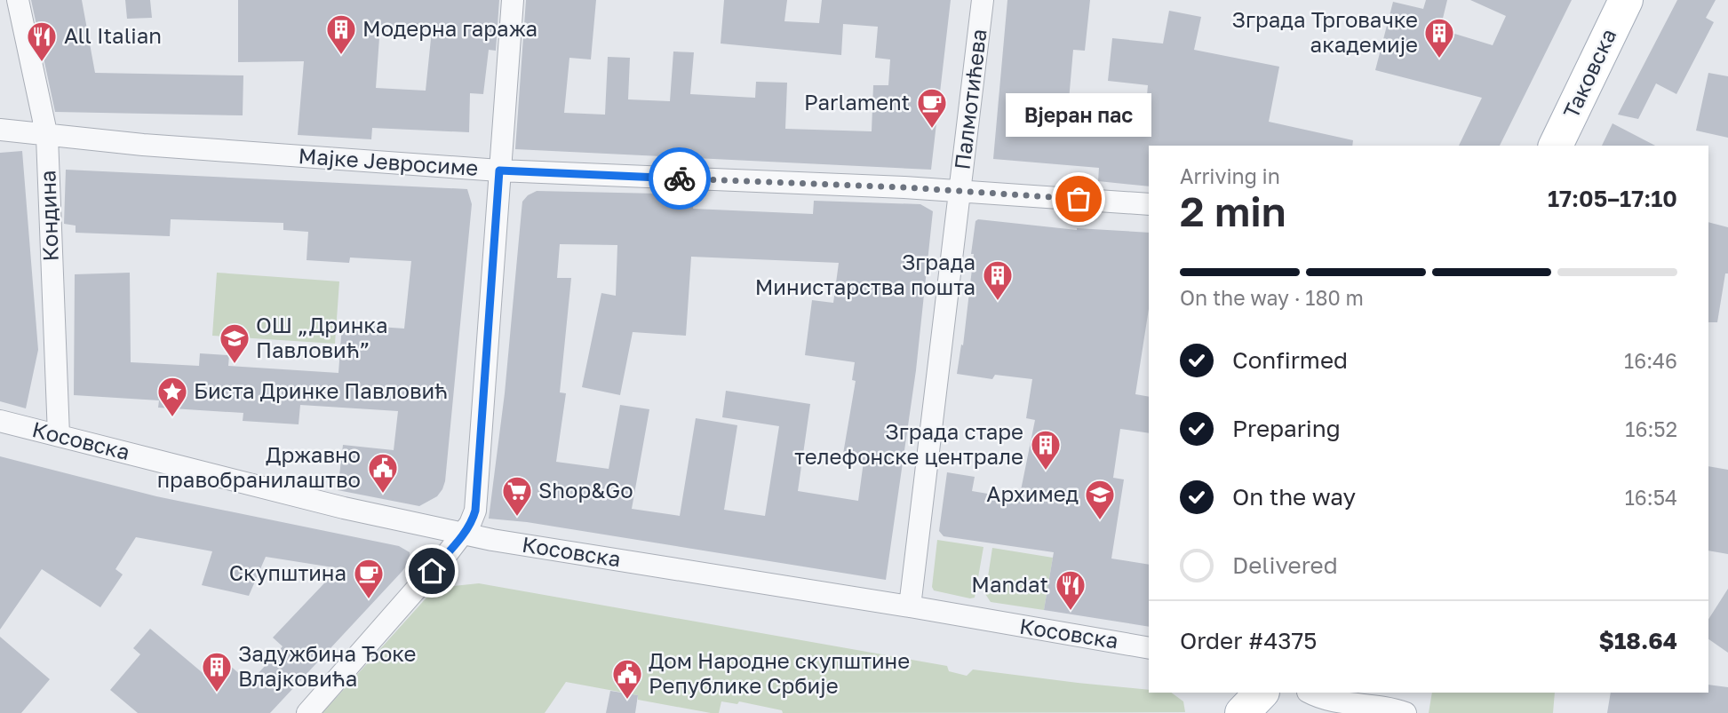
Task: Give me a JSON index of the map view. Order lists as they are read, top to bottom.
{
  "streets": {
    "main road": ["Таковска"],
    "street": [
      "Палмотићева",
      "Мајке Јевросиме",
      "Кондина",
      "Косовска"
    ]
  },
  "crossings": [
    ["Палмотићева", "Мајке Јевросиме"],
    ["Палмотићева", "Косовска"],
    ["Мајке Јевросиме", "Кондина"],
    ["Кондина", "Косовска"]
  ],
  "places": {
    "building": [
      "Модерна гаража",
      "Зграда Трговачке академије",
      "Зграда Министарства пошта",
      "Зграда старе телефонске централе",
      "Задужбина Ђоке Влајковића"
    ],
    "restaurant": ["All Italian", "Mandat"],
    "cafe": ["Parlament", "Скупштина"],
    "other": ["Вјеран пас"],
    "school or university": ["ОШ „Дринка Павловић”", "Архимед"],
    "place": ["Биста Дринке Павловић"],
    "public building": ["Државно правобранилаштво", "Дом Народне скупштине Републике Србије"],
    "supermarket": ["Shop&Go"]
  },
  "page": {
    "bubble": "Вјеран пас",
    "heading": ["2 min", "Arriving in", "17:05–17:10"],
    "panel": ["Order #4375", "$18.64"],
    "bar": "On the way · 180 m",
    "list": [
      ["Confirmed", "16:46"],
      ["Preparing", "16:52"],
      ["On the way", "16:54"],
      "Delivered"
    ]
  }
}
